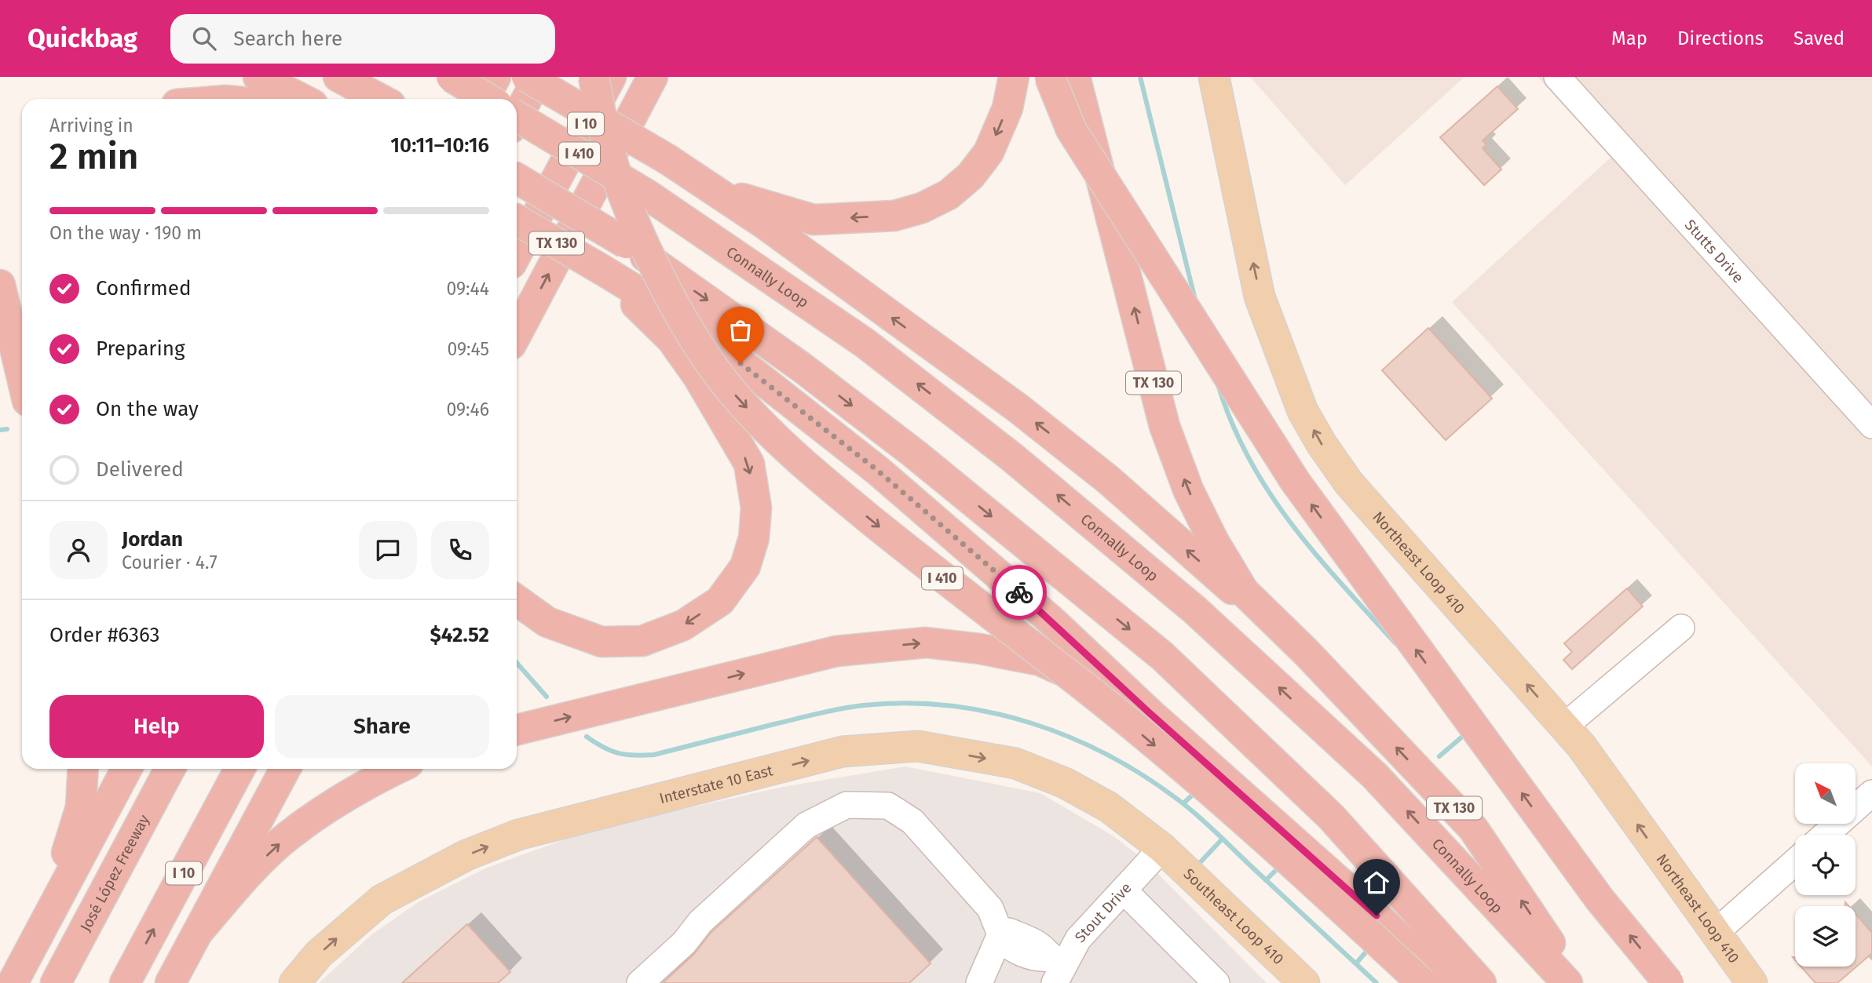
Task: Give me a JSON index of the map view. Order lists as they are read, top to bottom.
{
  "streets": {
    "highway": [
      "I 10",
      "I 410",
      "TX 130",
      "Connally Loop",
      "José López Freeway"
    ],
    "main road": ["Northeast Loop 410", "Interstate 10 East", "Southeast Loop 410"],
    "street": ["Stutts Drive", "Stout Drive"]
  },
  "crossings": [
    ["Interstate 10 East", "Stout Drive"],
    ["Interstate 10 East", "Southeast Loop 410"],
    ["Stout Drive", "Southeast Loop 410"]
  ],
  "one_way": ["Northeast Loop 410", "Interstate 10 East"],
  "north": "top left",
  "page": {
    "header": "Quickbag",
    "search": "Search here",
    "nav": ["Map", "Directions", "Saved"],
    "heading": ["2 min", "Arriving in", "10:11–10:16"],
    "panel": [
      "Jordan",
      "Courier · 4.7",
      "Order #6363",
      "$42.52"
    ],
    "bar": "On the way · 190 m",
    "list": [
      ["Confirmed", "09:44"],
      ["Preparing", "09:45"],
      ["On the way", "09:46"],
      "Delivered"
    ],
    "buttons": ["Help", "Share"]
  }
}
